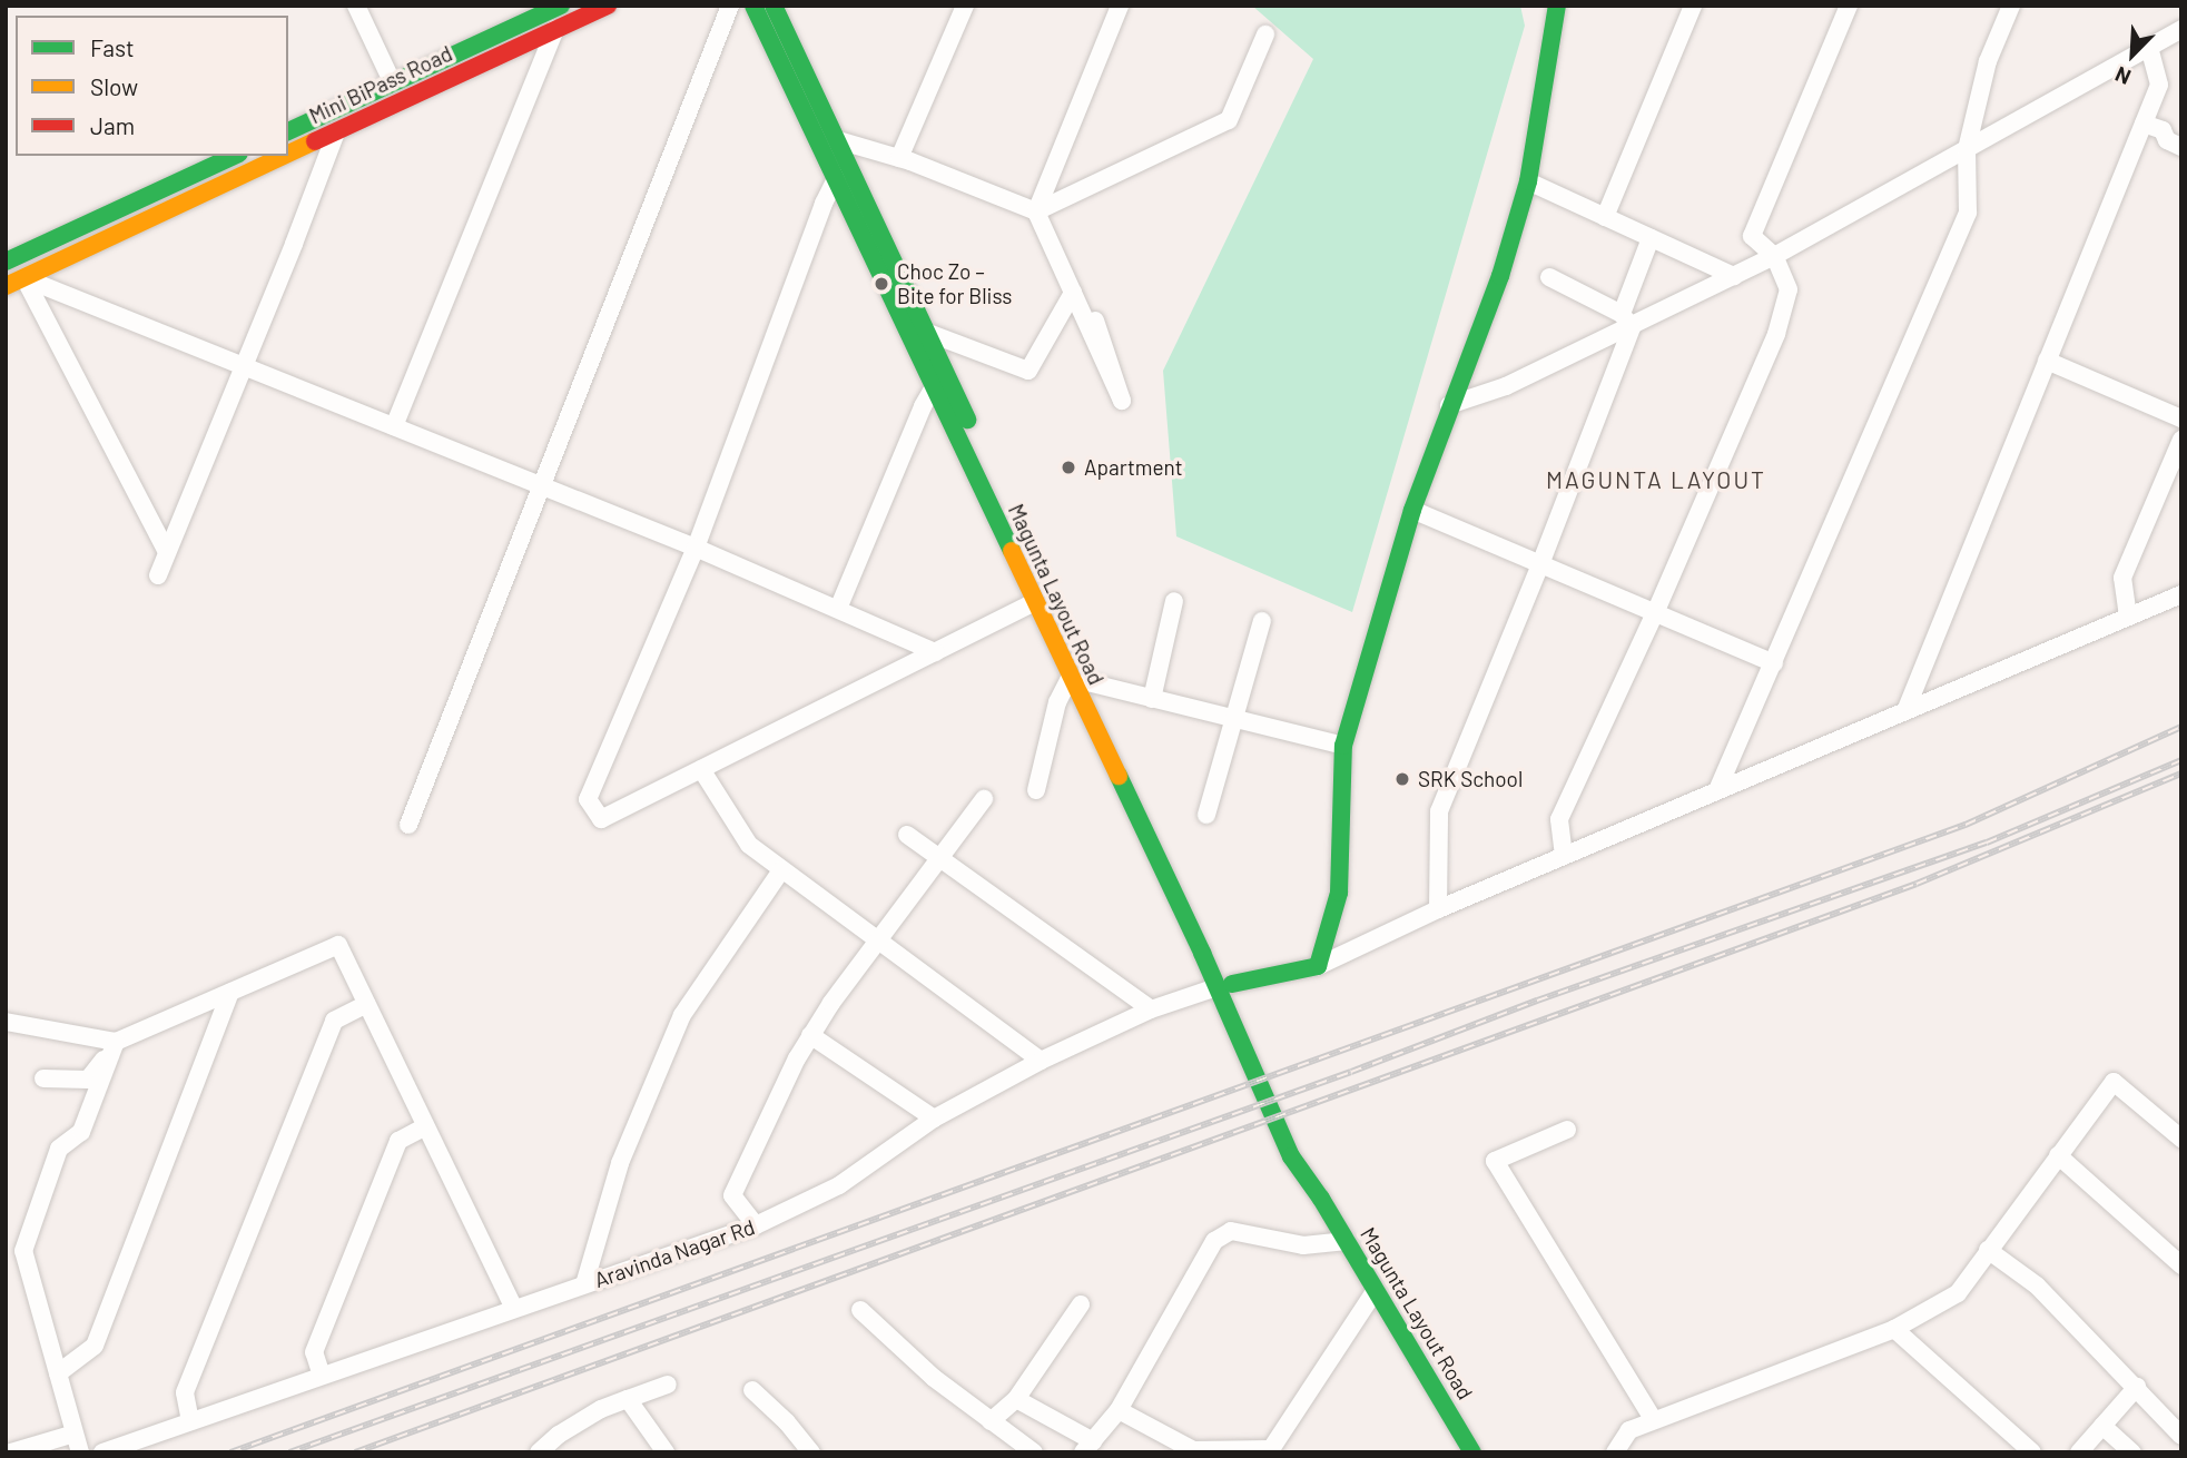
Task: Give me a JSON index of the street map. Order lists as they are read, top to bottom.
{
  "streets": {
    "street": ["Mini BiPass Road", "Magunta Layout Road", "Aravinda Nagar Rd"]
  },
  "crossings": [
    ["Magunta Layout Road", "Aravinda Nagar Rd"]
  ],
  "districts": ["MAGUNTA LAYOUT"],
  "places": ["Choc Zo – Bite for Bliss", "Apartment", "SRK School"],
  "legend": ["Fast", "Slow", "Jam"],
  "north": "bottom left"
}
